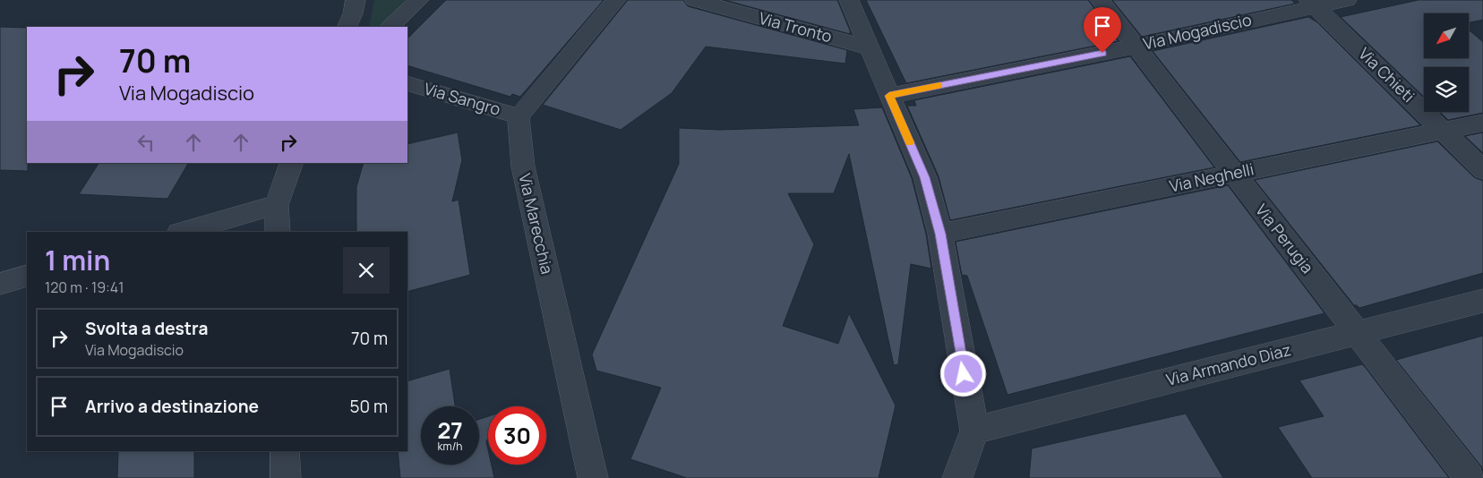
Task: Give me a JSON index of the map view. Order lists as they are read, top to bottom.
{
  "streets": {
    "street": [
      "Via Tronto",
      "Via Mogadiscio",
      "Via Chieti",
      "Via Sangro",
      "Via Neghelli",
      "Via Marecchia",
      "Via Perugia",
      "Via Armando Diaz"
    ]
  },
  "crossings": [
    ["Via Mogadiscio", "Via Chieti"],
    ["Via Mogadiscio", "Via Perugia"],
    ["Via Chieti", "Via Neghelli"],
    ["Via Sangro", "Via Marecchia"],
    ["Via Neghelli", "Via Perugia"],
    ["Via Perugia", "Via Armando Diaz"]
  ],
  "north": "bottom left",
  "page": {
    "turn": ["70 m", "Via Mogadiscio"],
    "heading": ["1 min", "120 m · 19:41"],
    "list": [
      {
        "name": "Svolta a destra",
        "note": "Via Mogadiscio",
        "value": "70 m"
      },
      {
        "name": "Arrivo a destinazione",
        "value": "50 m"
      }
    ],
    "speed": "27 km/h",
    "limit": "30"
  }
}
